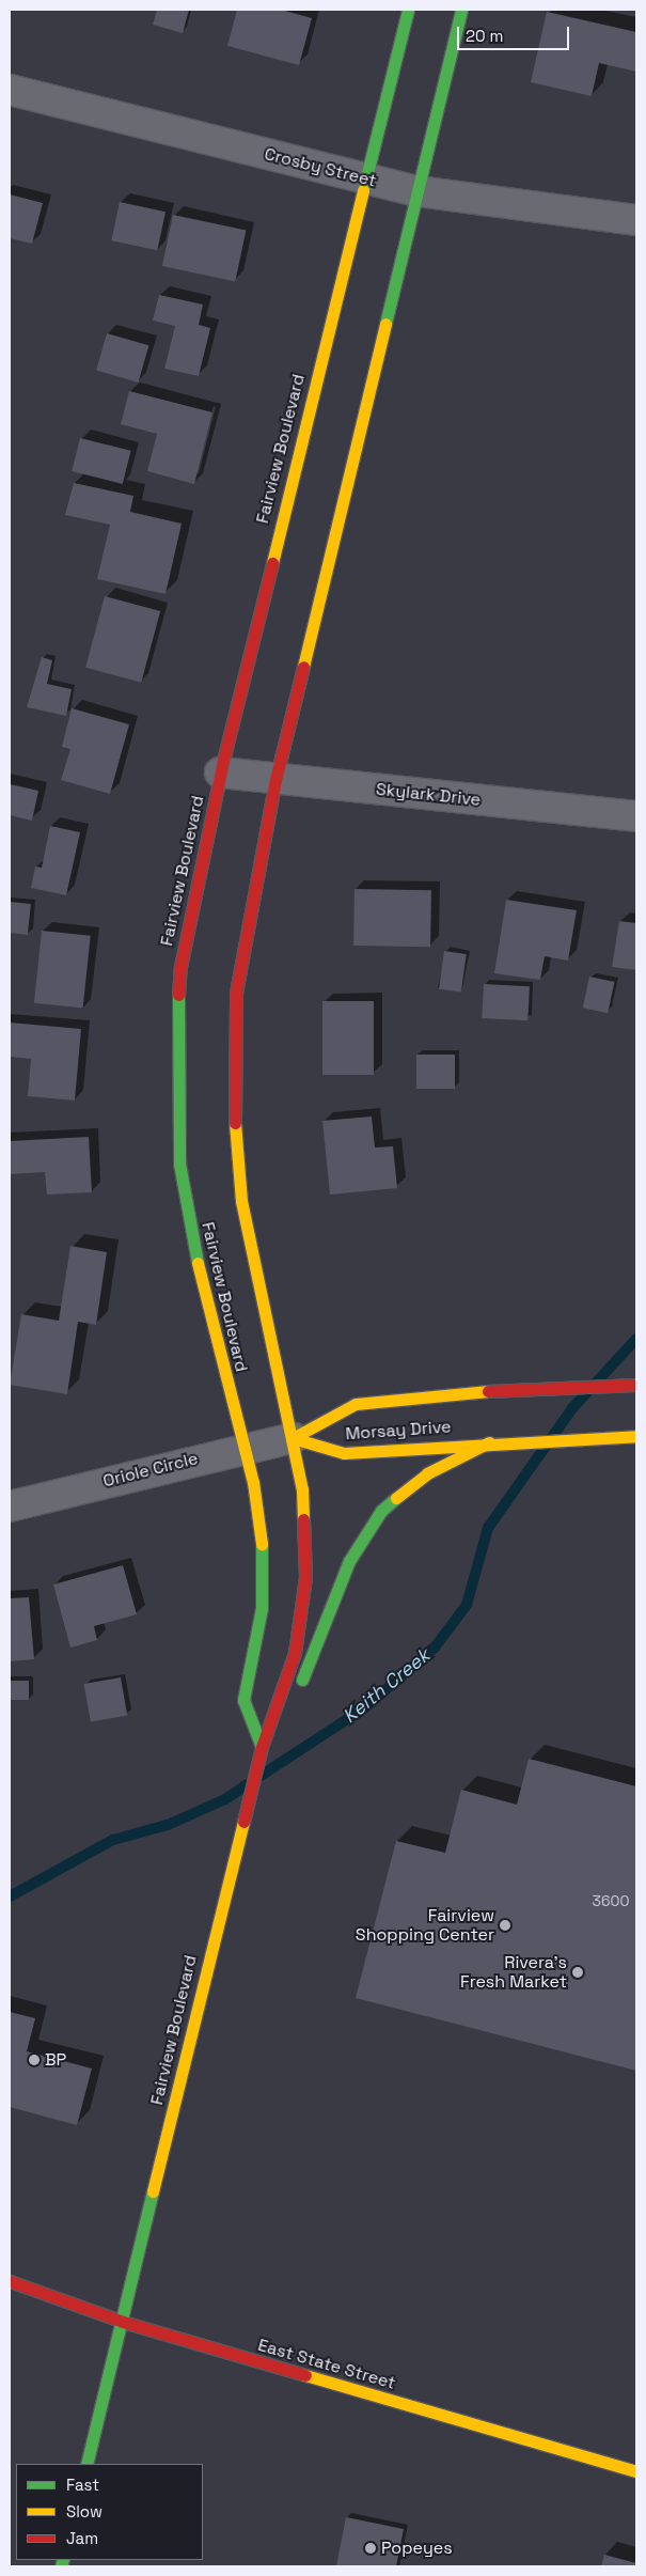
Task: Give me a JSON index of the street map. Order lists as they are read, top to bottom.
{
  "streets": {
    "street": [
      "Crosby Street",
      "Fairview Boulevard",
      "Skylark Drive",
      "Morsay Drive",
      "Oriole Circle",
      "East State Street"
    ]
  },
  "crossings": [
    ["Crosby Street", "Fairview Boulevard"],
    ["Fairview Boulevard", "Skylark Drive"],
    ["Fairview Boulevard", "Morsay Drive"],
    ["Fairview Boulevard", "Oriole Circle"],
    ["Fairview Boulevard", "East State Street"],
    ["Morsay Drive", "Oriole Circle"]
  ],
  "water": ["Keith Creek"],
  "places": [
    "Fairview Shopping Center",
    "Rivera's Fresh Market",
    "BP",
    "Popeyes"
  ],
  "house_numbers": ["3600"],
  "legend": ["Fast", "Slow", "Jam"],
  "scale_bar": "20 m"
}
